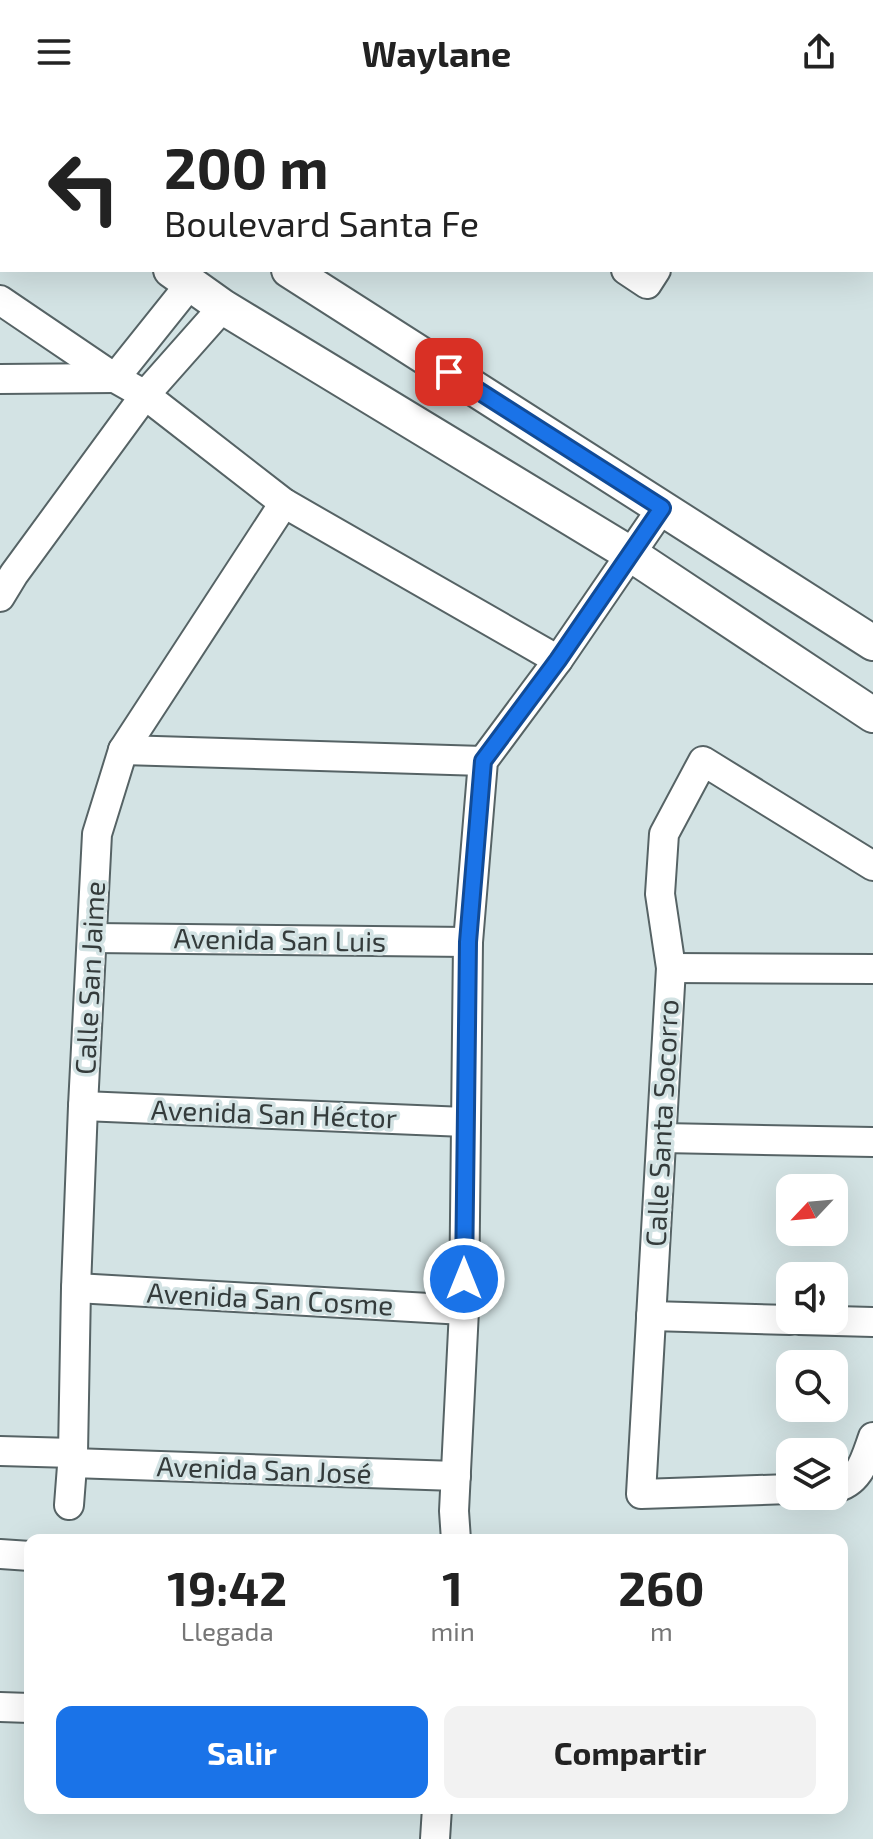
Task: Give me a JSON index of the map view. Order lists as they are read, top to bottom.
{
  "streets": {
    "street": [
      "Avenida San Luis",
      "Calle San Jaime",
      "Avenida San Héctor",
      "Calle Santa Socorro",
      "Avenida San Cosme",
      "Avenida San José"
    ]
  },
  "crossings": [
    ["Avenida San Luis", "Calle San Jaime"],
    ["Calle San Jaime", "Avenida San Héctor"],
    ["Calle San Jaime", "Avenida San Cosme"],
    ["Calle San Jaime", "Avenida San José"]
  ],
  "north": "bottom left",
  "page": {
    "header": "Waylane",
    "turn": ["200 m", "Boulevard Santa Fe"],
    "eta": [
      "19:42",
      "Llegada",
      "1",
      "min",
      "260",
      "m"
    ],
    "buttons": ["Salir", "Compartir"]
  }
}
